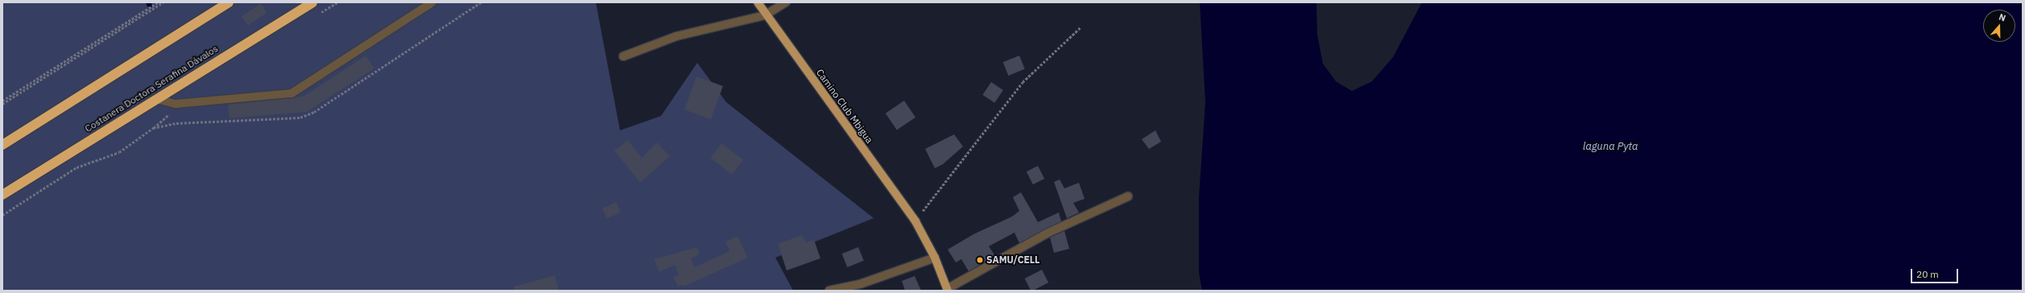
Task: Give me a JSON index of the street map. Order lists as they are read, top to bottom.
{
  "streets": {
    "highway": ["Costanera Doctora Serafina Dávalos"],
    "main road": ["Camino Club Mbigua"]
  },
  "water": ["laguna Pyta"],
  "places": ["SAMU/CELL"],
  "scale_bar": "20 m",
  "north": "top"
}
